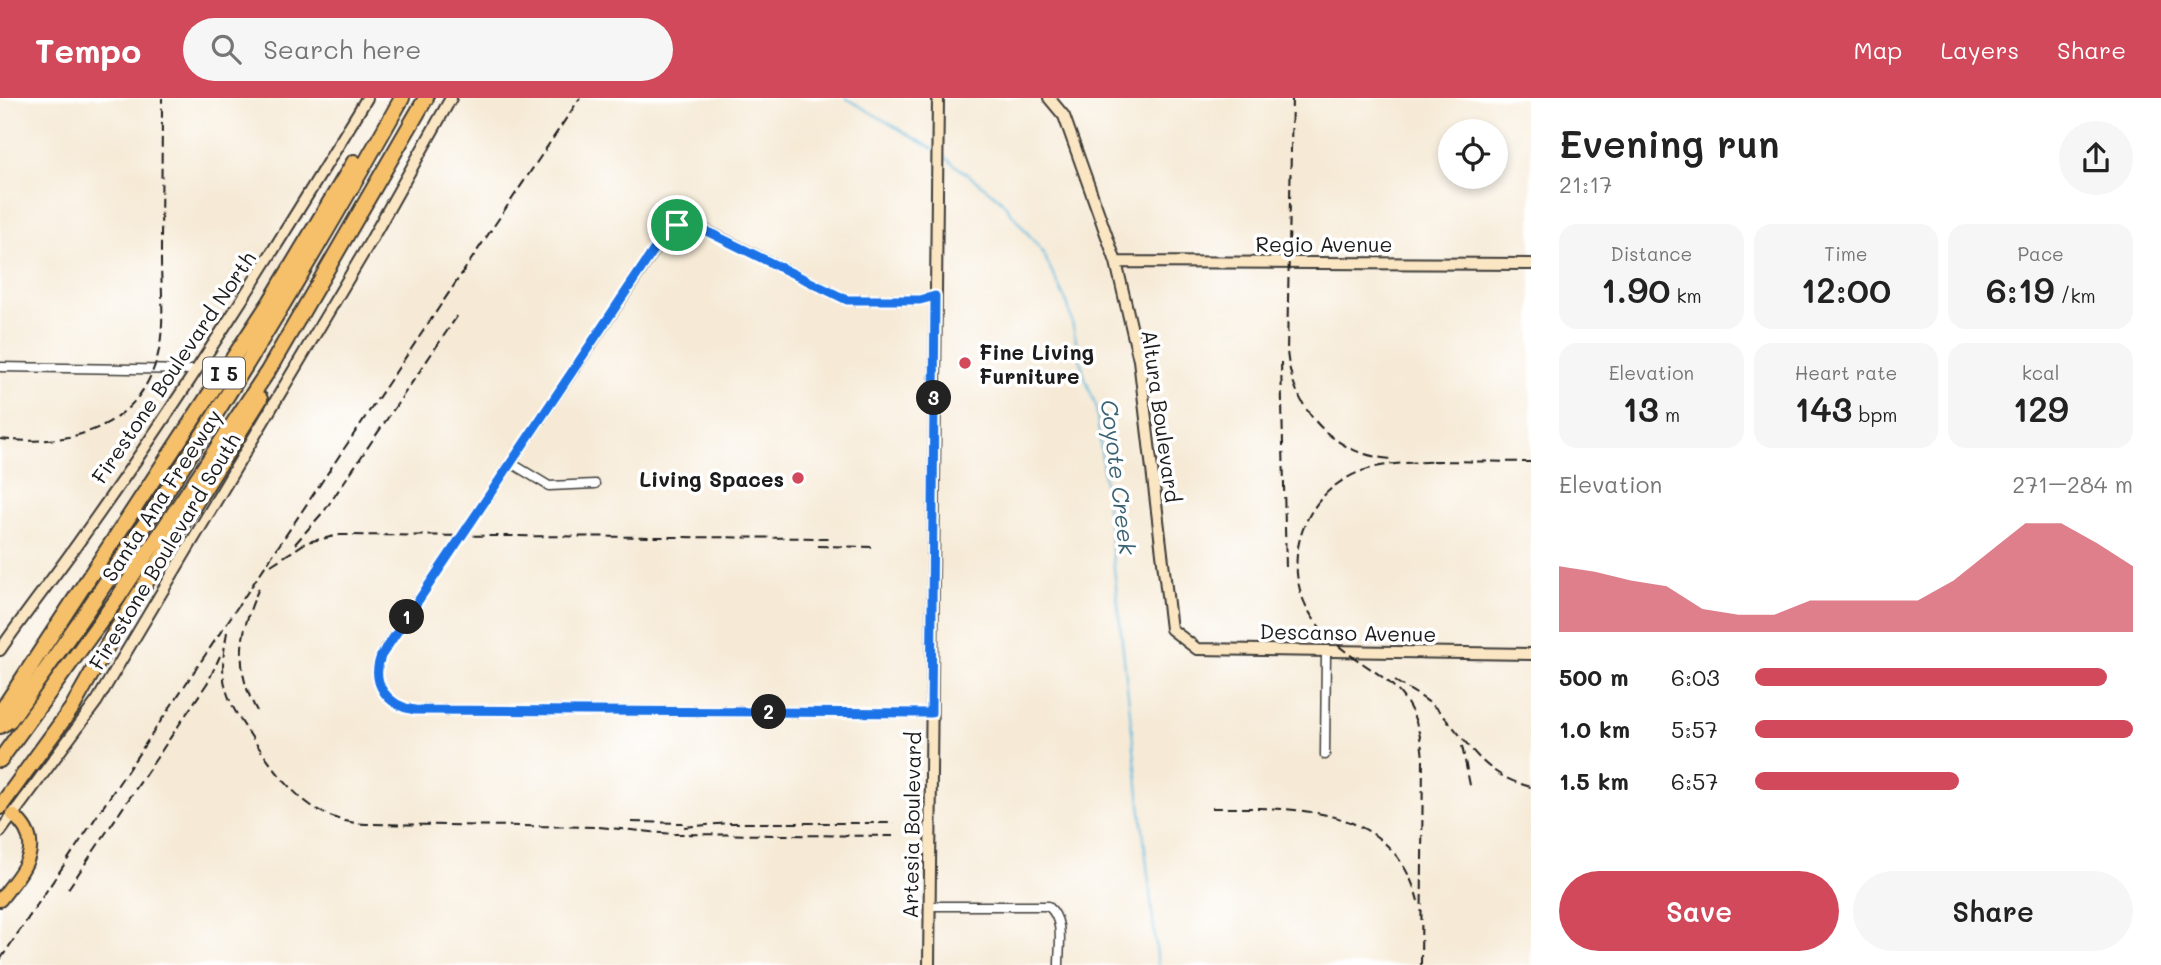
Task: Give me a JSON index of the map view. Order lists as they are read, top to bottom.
{
  "streets": {
    "highway": ["I 5", "Santa Ana Freeway"],
    "street": [
      "Regio Avenue",
      "Firestone Boulevard North",
      "Altura Boulevard",
      "Firestone Boulevard South",
      "Descanso Avenue",
      "Artesia Boulevard"
    ]
  },
  "crossings": [
    ["Regio Avenue", "Altura Boulevard"],
    ["Altura Boulevard", "Descanso Avenue"]
  ],
  "water": ["Coyote Creek"],
  "places": ["Fine Living Furniture", "Living Spaces"],
  "page": {
    "header": "Tempo",
    "search": "Search here",
    "nav": ["Map", "Layers", "Share"],
    "heading": ["Evening run", "21:17"],
    "stats": [
      ["Distance", "1.90 km"],
      ["Time", "12:00"],
      ["Pace", "6:19 /km"],
      ["Elevation", "13 m"],
      ["Heart rate", "143 bpm"],
      ["kcal", "129"]
    ],
    "pins": ["3", "1", "2"],
    "chart": ["Elevation", "271–284 m"],
    "list": [
      {
        "name": "500 m",
        "note": "6:03"
      },
      {
        "name": "1.0 km",
        "note": "5:57"
      },
      {
        "name": "1.5 km",
        "note": "6:57"
      }
    ],
    "buttons": ["Save", "Share"]
  }
}
